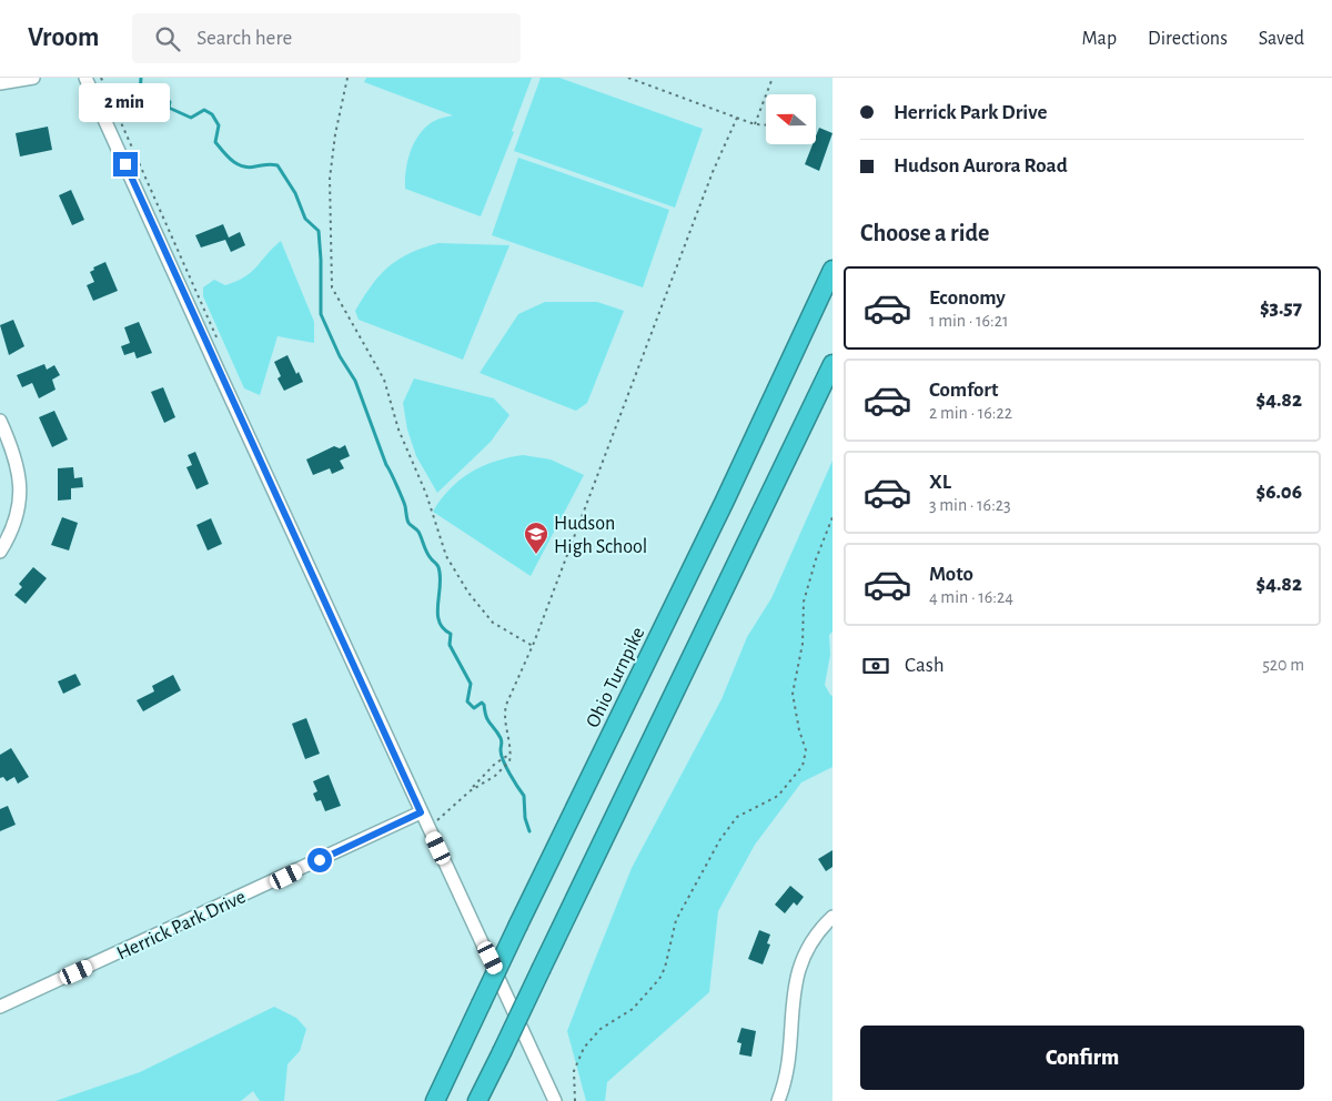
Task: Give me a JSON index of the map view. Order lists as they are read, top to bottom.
{
  "streets": {
    "highway": ["Ohio Turnpike"],
    "street": ["Herrick Park Drive"]
  },
  "places": {
    "school or university": ["Hudson High School"]
  },
  "north": "left",
  "page": {
    "header": "Vroom",
    "search": "Search here",
    "nav": ["Map", "Directions", "Saved"],
    "banner": ["Herrick Park Drive", "Hudson Aurora Road"],
    "bubble": "2 min",
    "heading": "Choose a ride",
    "list": [
      {
        "name": "Economy",
        "note": "1 min · 16:21",
        "value": "$3.57"
      },
      {
        "name": "Comfort",
        "note": "2 min · 16:22",
        "value": "$4.82"
      },
      {
        "name": "XL",
        "note": "3 min · 16:23",
        "value": "$6.06"
      },
      {
        "name": "Moto",
        "note": "4 min · 16:24",
        "value": "$4.82"
      }
    ],
    "pay": ["Cash", "520 m"],
    "buttons": "Confirm"
  }
}
